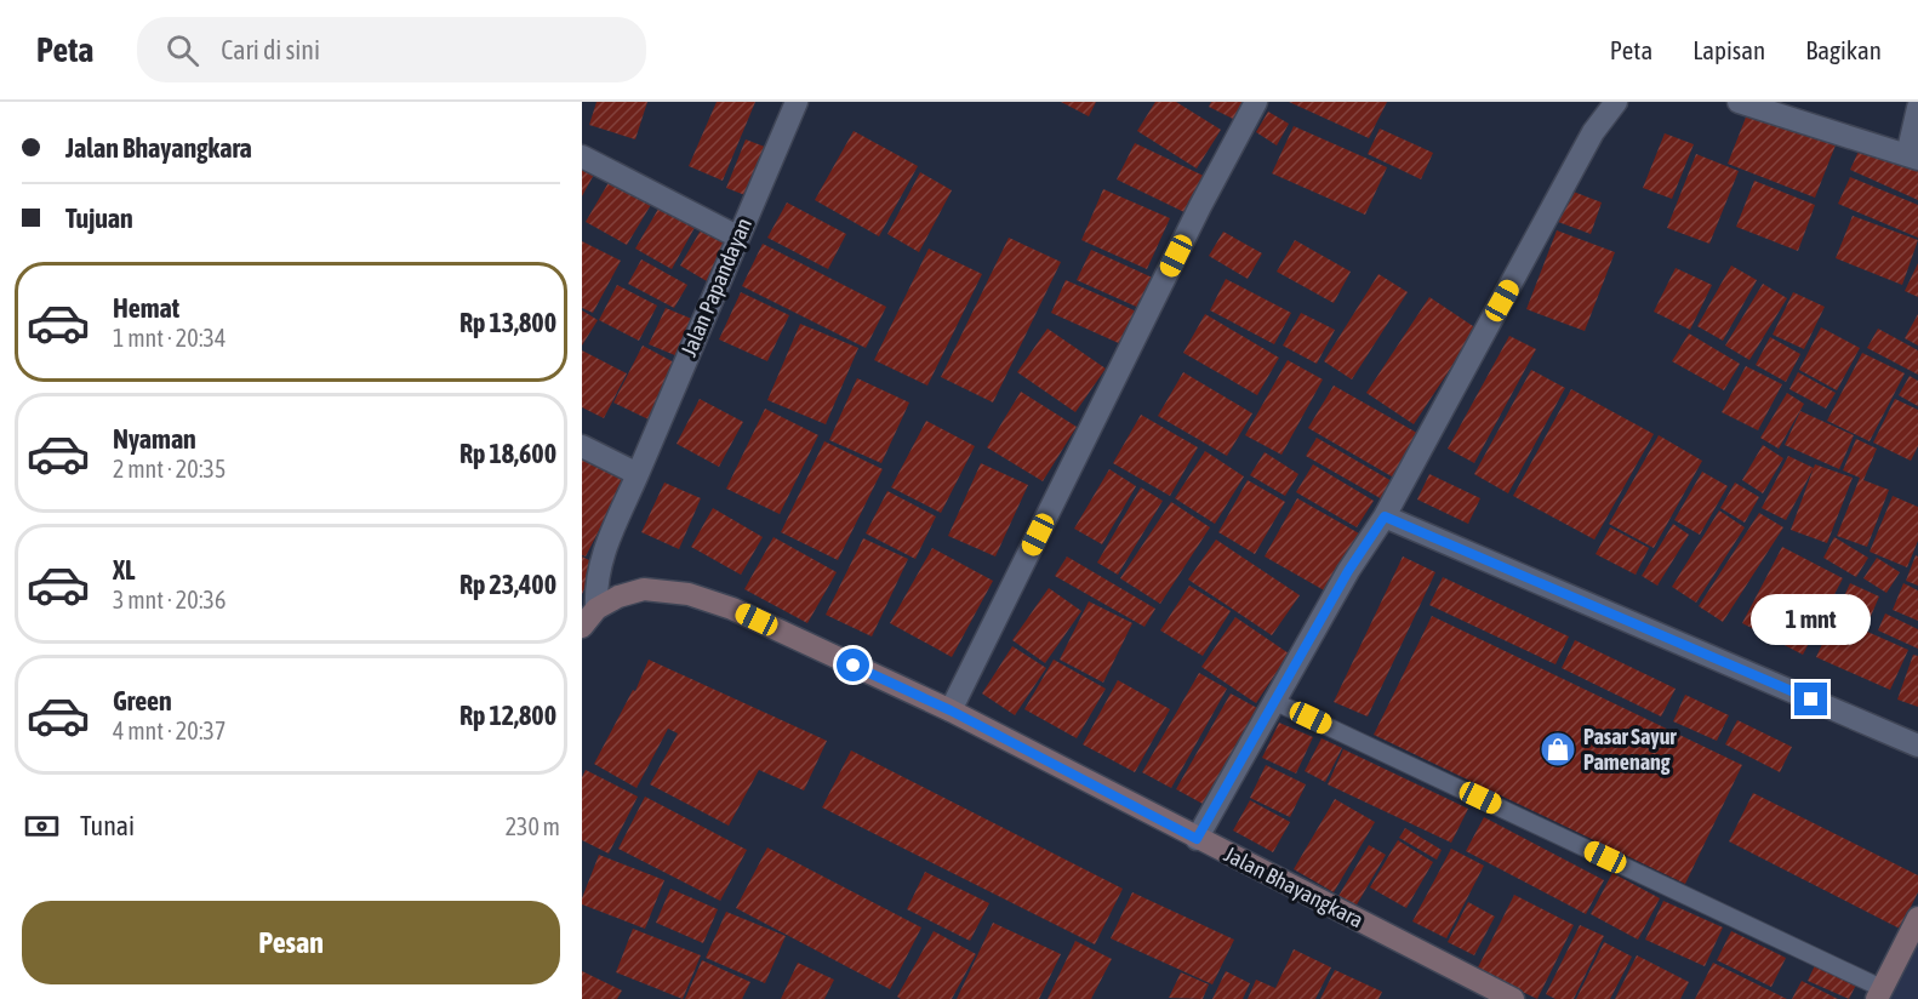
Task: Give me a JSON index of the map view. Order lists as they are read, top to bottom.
{
  "streets": {
    "street": ["Jalan Papandayan", "Jalan Bhayangkara"]
  },
  "crossings": [
    ["Jalan Papandayan", "Jalan Bhayangkara"]
  ],
  "places": {
    "shop": ["Pasar Sayur Pamenang"]
  },
  "page": {
    "header": "Peta",
    "search": "Cari di sini",
    "nav": ["Peta", "Lapisan", "Bagikan"],
    "banner": ["Jalan Bhayangkara", "Tujuan"],
    "list": [
      {
        "name": "Hemat",
        "note": "1 mnt · 20:34",
        "value": "Rp 13,800"
      },
      {
        "name": "Nyaman",
        "note": "2 mnt · 20:35",
        "value": "Rp 18,600"
      },
      {
        "name": "XL",
        "note": "3 mnt · 20:36",
        "value": "Rp 23,400"
      },
      {
        "name": "Green",
        "note": "4 mnt · 20:37",
        "value": "Rp 12,800"
      }
    ],
    "bubble": "1 mnt",
    "pay": ["Tunai", "230 m"],
    "buttons": "Pesan"
  }
}
